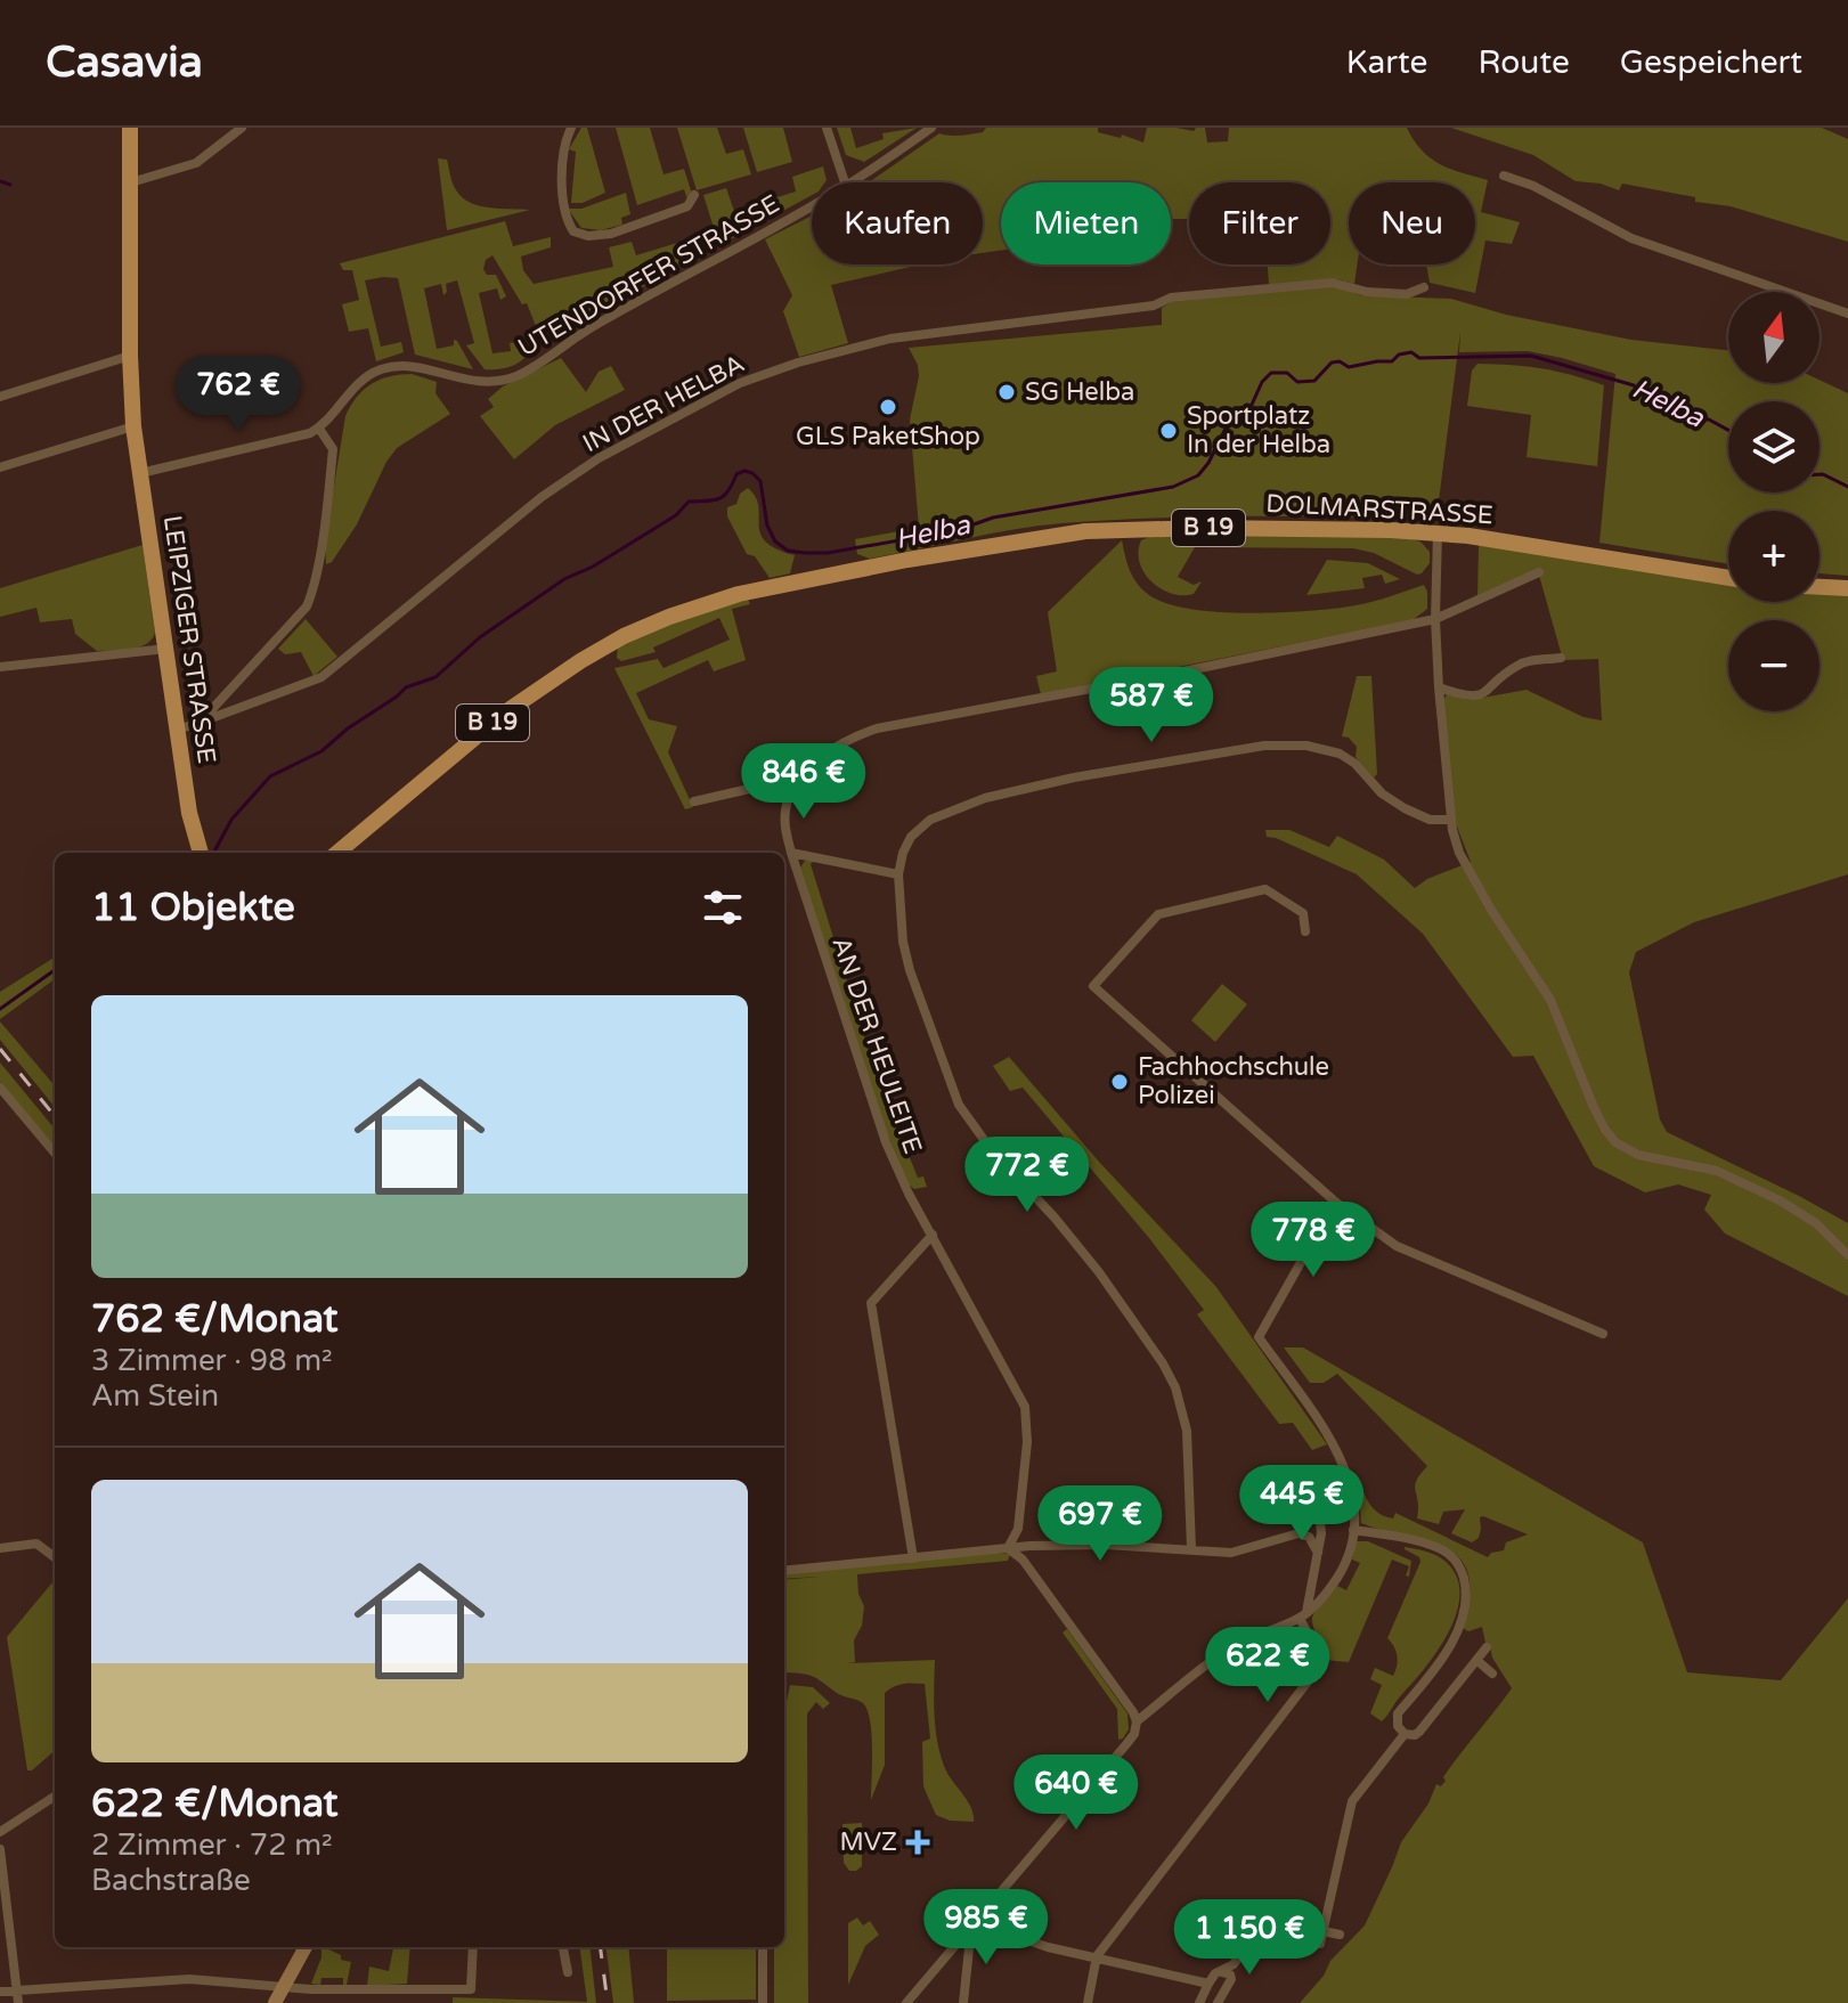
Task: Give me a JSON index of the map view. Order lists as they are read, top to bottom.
{
  "streets": {
    "main road": ["DOLMARSTRASSE", "B 19", "LEIPZIGER STRASSE"],
    "street": ["UTENDORFER STRASSE", "IN DER HELBA", "AN DER HEULEITE"]
  },
  "water": ["Helba"],
  "places": {
    "other": [
      "SG Helba",
      "GLS PaketShop",
      "Sportplatz In der Helba",
      "Fachhochschule Polizei"
    ],
    "health": ["MVZ"]
  },
  "north": "top",
  "page": {
    "header": "Casavia",
    "nav": ["Karte", "Route", "Gespeichert"],
    "chip": [
      "Kaufen",
      "Mieten",
      "Filter",
      "Neu"
    ],
    "map_buttons": ["+", "−"],
    "price": [
      "762 €",
      "587 €",
      "846 €",
      "772 €",
      "778 €",
      "445 €",
      "697 €",
      "622 €",
      "640 €",
      "985 €",
      "1 150 €"
    ],
    "heading": "11 Objekte",
    "list": [
      {
        "name": "762 €/Monat",
        "note": "3 Zimmer · 98 m² · Am Stein"
      },
      {
        "name": "622 €/Monat",
        "note": "2 Zimmer · 72 m² · Bachstraße"
      }
    ]
  }
}
